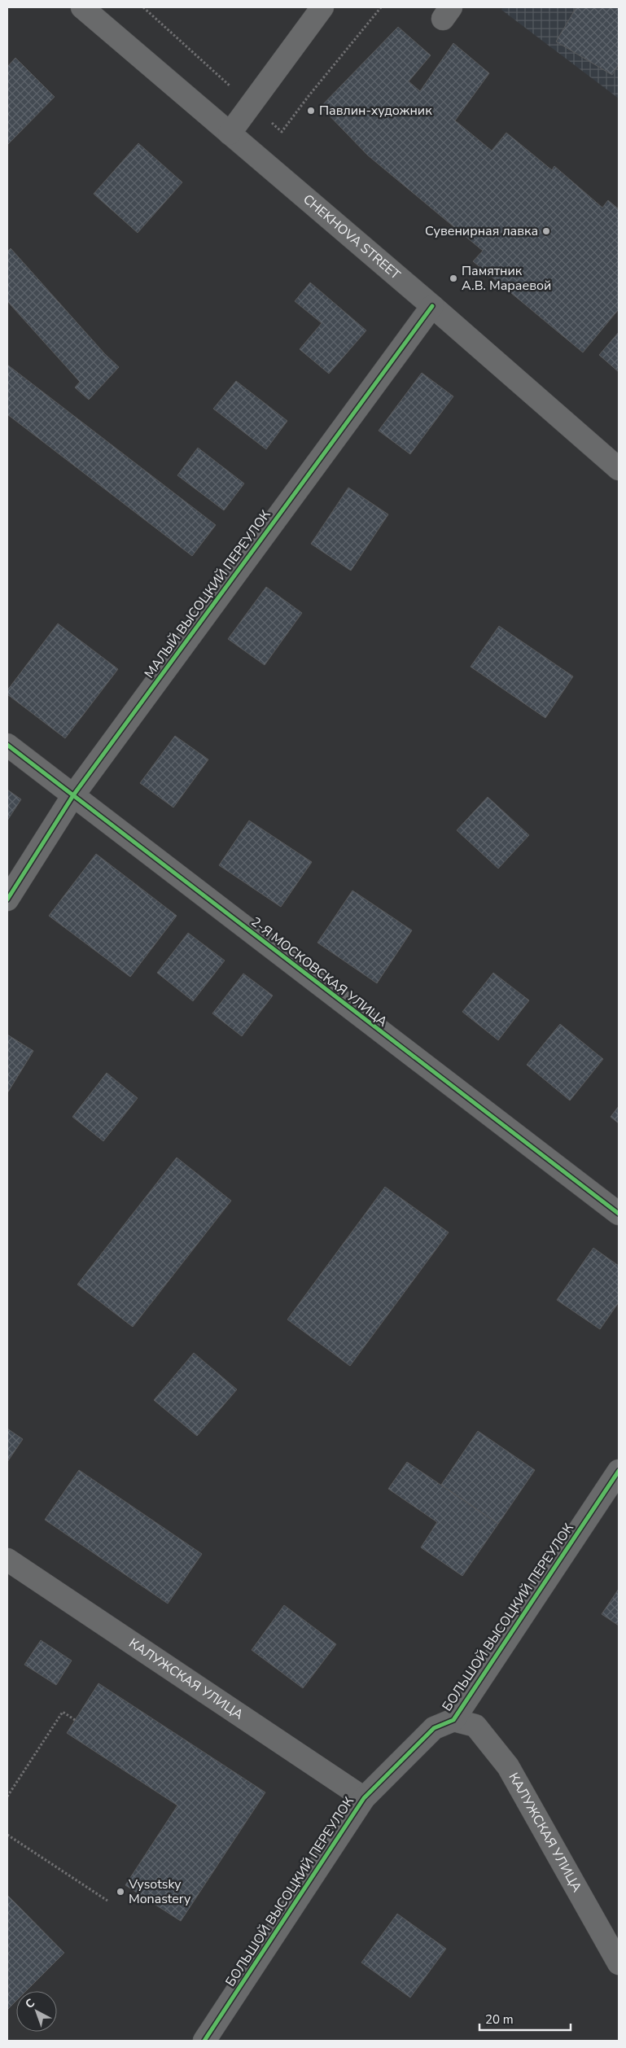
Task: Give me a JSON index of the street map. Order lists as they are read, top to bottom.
{
  "streets": {
    "street": [
      "CHEKHOVA STREET",
      "МАЛЫЙ ВЫСОЦКИЙ ПЕРЕУЛОК",
      "2-Я МОСКОВСКАЯ УЛИЦА",
      "БОЛЬШОЙ ВЫСОЦКИЙ ПЕРЕУЛОК",
      "КАЛУЖСКАЯ УЛИЦА"
    ]
  },
  "crossings": [
    ["CHEKHOVA STREET", "МАЛЫЙ ВЫСОЦКИЙ ПЕРЕУЛОК"],
    ["МАЛЫЙ ВЫСОЦКИЙ ПЕРЕУЛОК", "2-Я МОСКОВСКАЯ УЛИЦА"],
    ["БОЛЬШОЙ ВЫСОЦКИЙ ПЕРЕУЛОК", "КАЛУЖСКАЯ УЛИЦА"]
  ],
  "places": [
    "Павлин-художник",
    "Сувенирная лавка",
    "Памятник А.В. Мараевой",
    "Vysotsky Monastery"
  ],
  "scale_bar": "20 m",
  "north": "top left"
}
